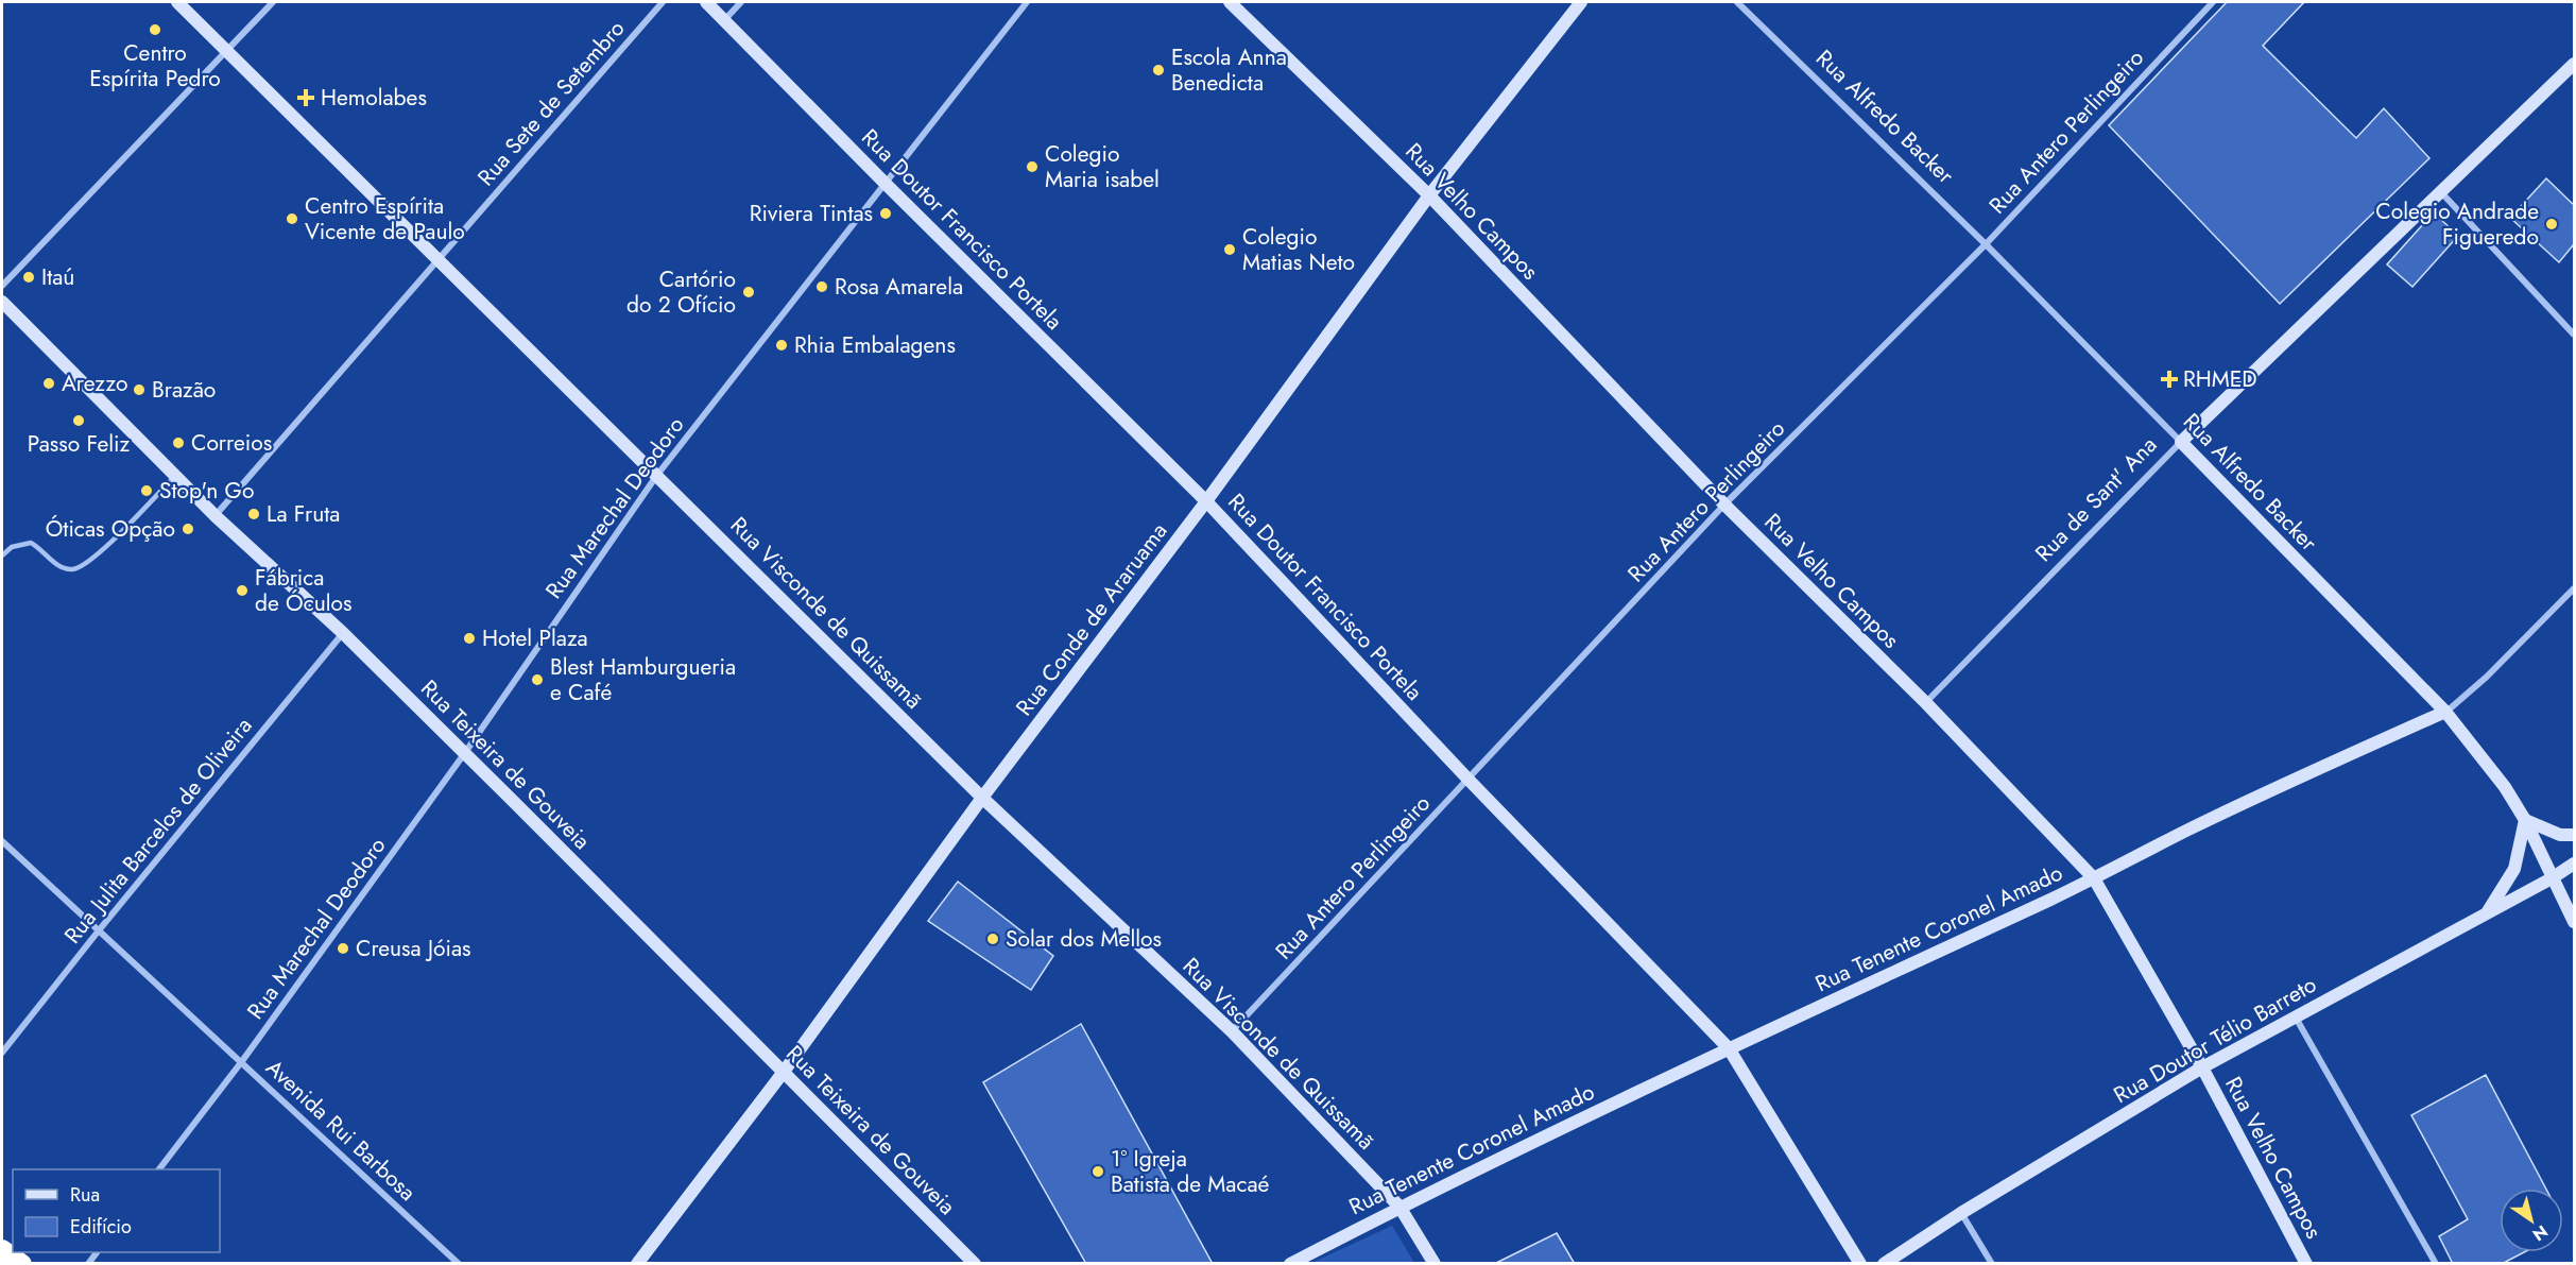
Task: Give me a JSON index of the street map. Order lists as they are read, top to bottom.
{
  "streets": {
    "street": [
      "Rua Sete de Setembro",
      "Rua Alfredo Backer",
      "Rua Antero Perlingeiro",
      "Rua Velho Campos",
      "Rua Doutor Francisco Portela",
      "Rua de Sant' Ana",
      "Rua Marechal Deodoro",
      "Rua Visconde de Quissamã",
      "Rua Conde de Araruama",
      "Rua Teixeira de Gouveia",
      "Rua Julita Barcelos de Oliveira",
      "Rua Tenente Coronel Amado",
      "Rua Doutor Télio Barreto",
      "Avenida Rui Barbosa"
    ]
  },
  "crossings": [
    ["Rua Sete de Setembro", "Rua Visconde de Quissamã"],
    ["Rua Sete de Setembro", "Rua Teixeira de Gouveia"],
    ["Rua Alfredo Backer", "Rua Antero Perlingeiro"],
    ["Rua Alfredo Backer", "Rua de Sant' Ana"],
    ["Rua Alfredo Backer", "Rua Tenente Coronel Amado"],
    ["Rua Alfredo Backer", "Rua Doutor Télio Barreto"],
    ["Rua Antero Perlingeiro", "Rua Velho Campos"],
    ["Rua Antero Perlingeiro", "Rua Doutor Francisco Portela"],
    ["Rua Antero Perlingeiro", "Rua Visconde de Quissamã"],
    ["Rua Velho Campos", "Rua de Sant' Ana"],
    ["Rua Velho Campos", "Rua Conde de Araruama"],
    ["Rua Velho Campos", "Rua Tenente Coronel Amado"],
    ["Rua Velho Campos", "Rua Doutor Télio Barreto"],
    ["Rua Doutor Francisco Portela", "Rua Marechal Deodoro"],
    ["Rua Doutor Francisco Portela", "Rua Conde de Araruama"],
    ["Rua Doutor Francisco Portela", "Rua Tenente Coronel Amado"],
    ["Rua Marechal Deodoro", "Rua Visconde de Quissamã"],
    ["Rua Marechal Deodoro", "Rua Teixeira de Gouveia"],
    ["Rua Marechal Deodoro", "Avenida Rui Barbosa"],
    ["Rua Visconde de Quissamã", "Rua Conde de Araruama"],
    ["Rua Visconde de Quissamã", "Rua Tenente Coronel Amado"],
    ["Rua Conde de Araruama", "Rua Teixeira de Gouveia"],
    ["Rua Teixeira de Gouveia", "Rua Julita Barcelos de Oliveira"],
    ["Rua Julita Barcelos de Oliveira", "Avenida Rui Barbosa"]
  ],
  "places": {
    "other": [
      "Centro Espírita Pedro",
      "Escola Anna Benedicta",
      "Colegio Maria isabel",
      "Riviera Tintas",
      "Centro Espírita Vicente de Paulo",
      "Colegio Andrade Figueredo",
      "Colegio Matias Neto",
      "Itaú",
      "Rosa Amarela",
      "Cartório do 2 Ofício",
      "Rhia Embalagens",
      "Arezzo",
      "Brazão",
      "Passo Feliz",
      "Correios",
      "Stop'n Go",
      "La Fruta",
      "Óticas Opção",
      "Fábrica de Óculos",
      "Hotel Plaza",
      "Blest Hamburgueria e Café",
      "Solar dos Mellos",
      "Creusa Jóias",
      "1° Igreja Batista de Macaé"
    ],
    "health": ["Hemolabes", "RHMED"]
  },
  "legend": ["Rua", "Edifício"],
  "north": "bottom right"
}
